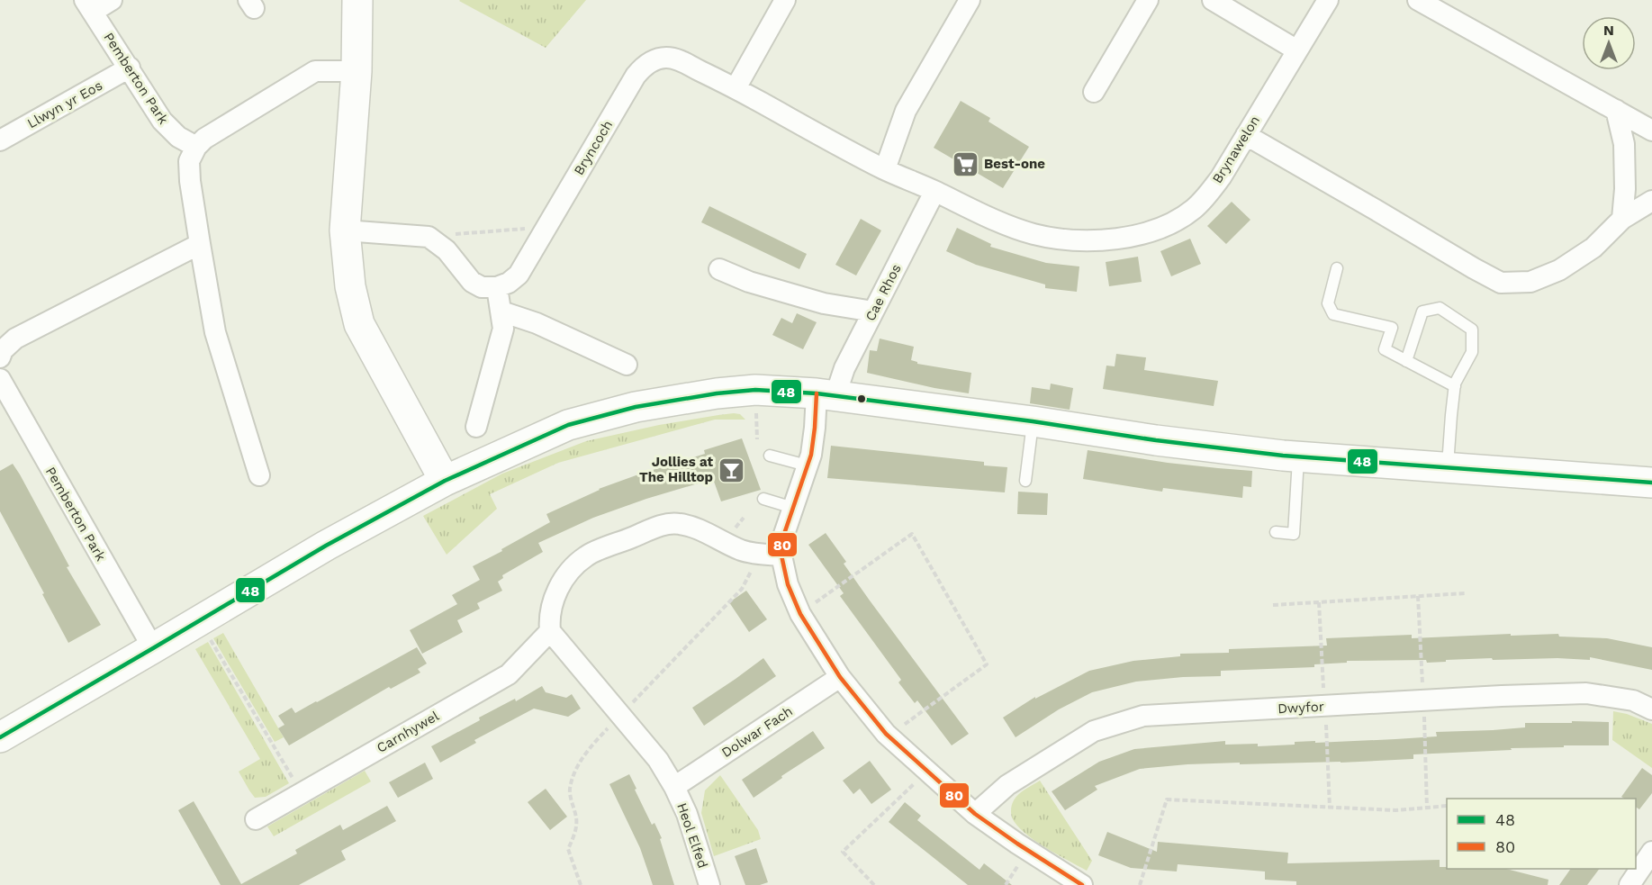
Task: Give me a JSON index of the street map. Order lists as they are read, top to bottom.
{
  "streets": {
    "street": [
      "Pemberton Park",
      "Llwyn yr Eos",
      "Bryncoch",
      "Brynawelon",
      "Cae Rhos",
      "Dwyfor",
      "Carnhywel",
      "Dolwar Fach",
      "Heol Elfed"
    ]
  },
  "crossings": [
    ["Pemberton Park", "Llwyn yr Eos"],
    ["Bryncoch", "Brynawelon"],
    ["Brynawelon", "Cae Rhos"],
    ["Dolwar Fach", "Heol Elfed"]
  ],
  "places": {
    "supermarket": ["Best-one"],
    "bar": ["Jollies at The Hilltop"]
  },
  "lines": ["transit line 48", "transit line 80"],
  "legend": ["48", "80"],
  "north": "top"
}
